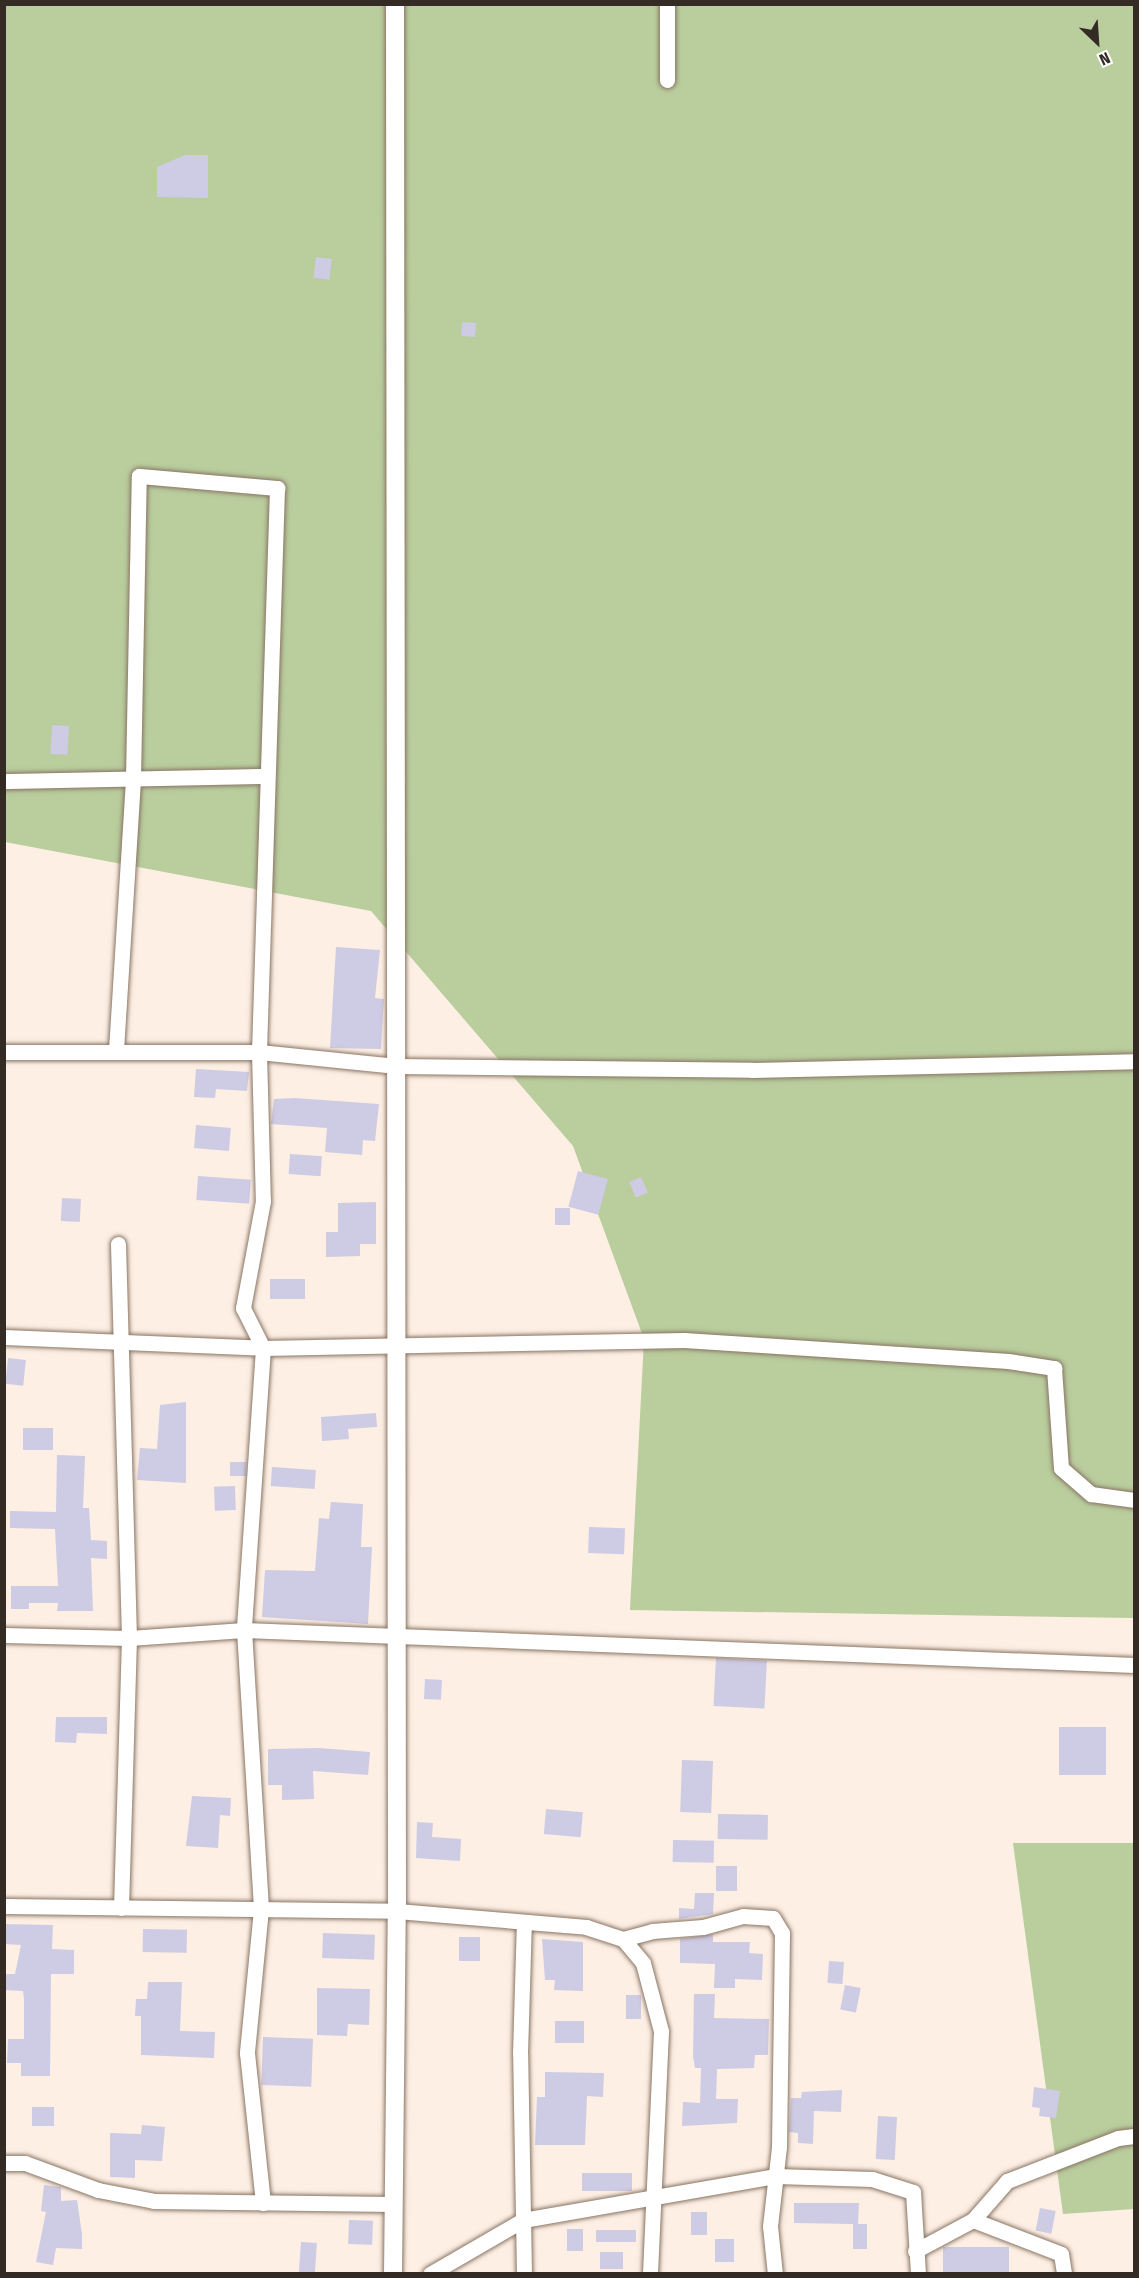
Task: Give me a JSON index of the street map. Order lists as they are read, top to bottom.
{
  "north": "bottom right"
}
